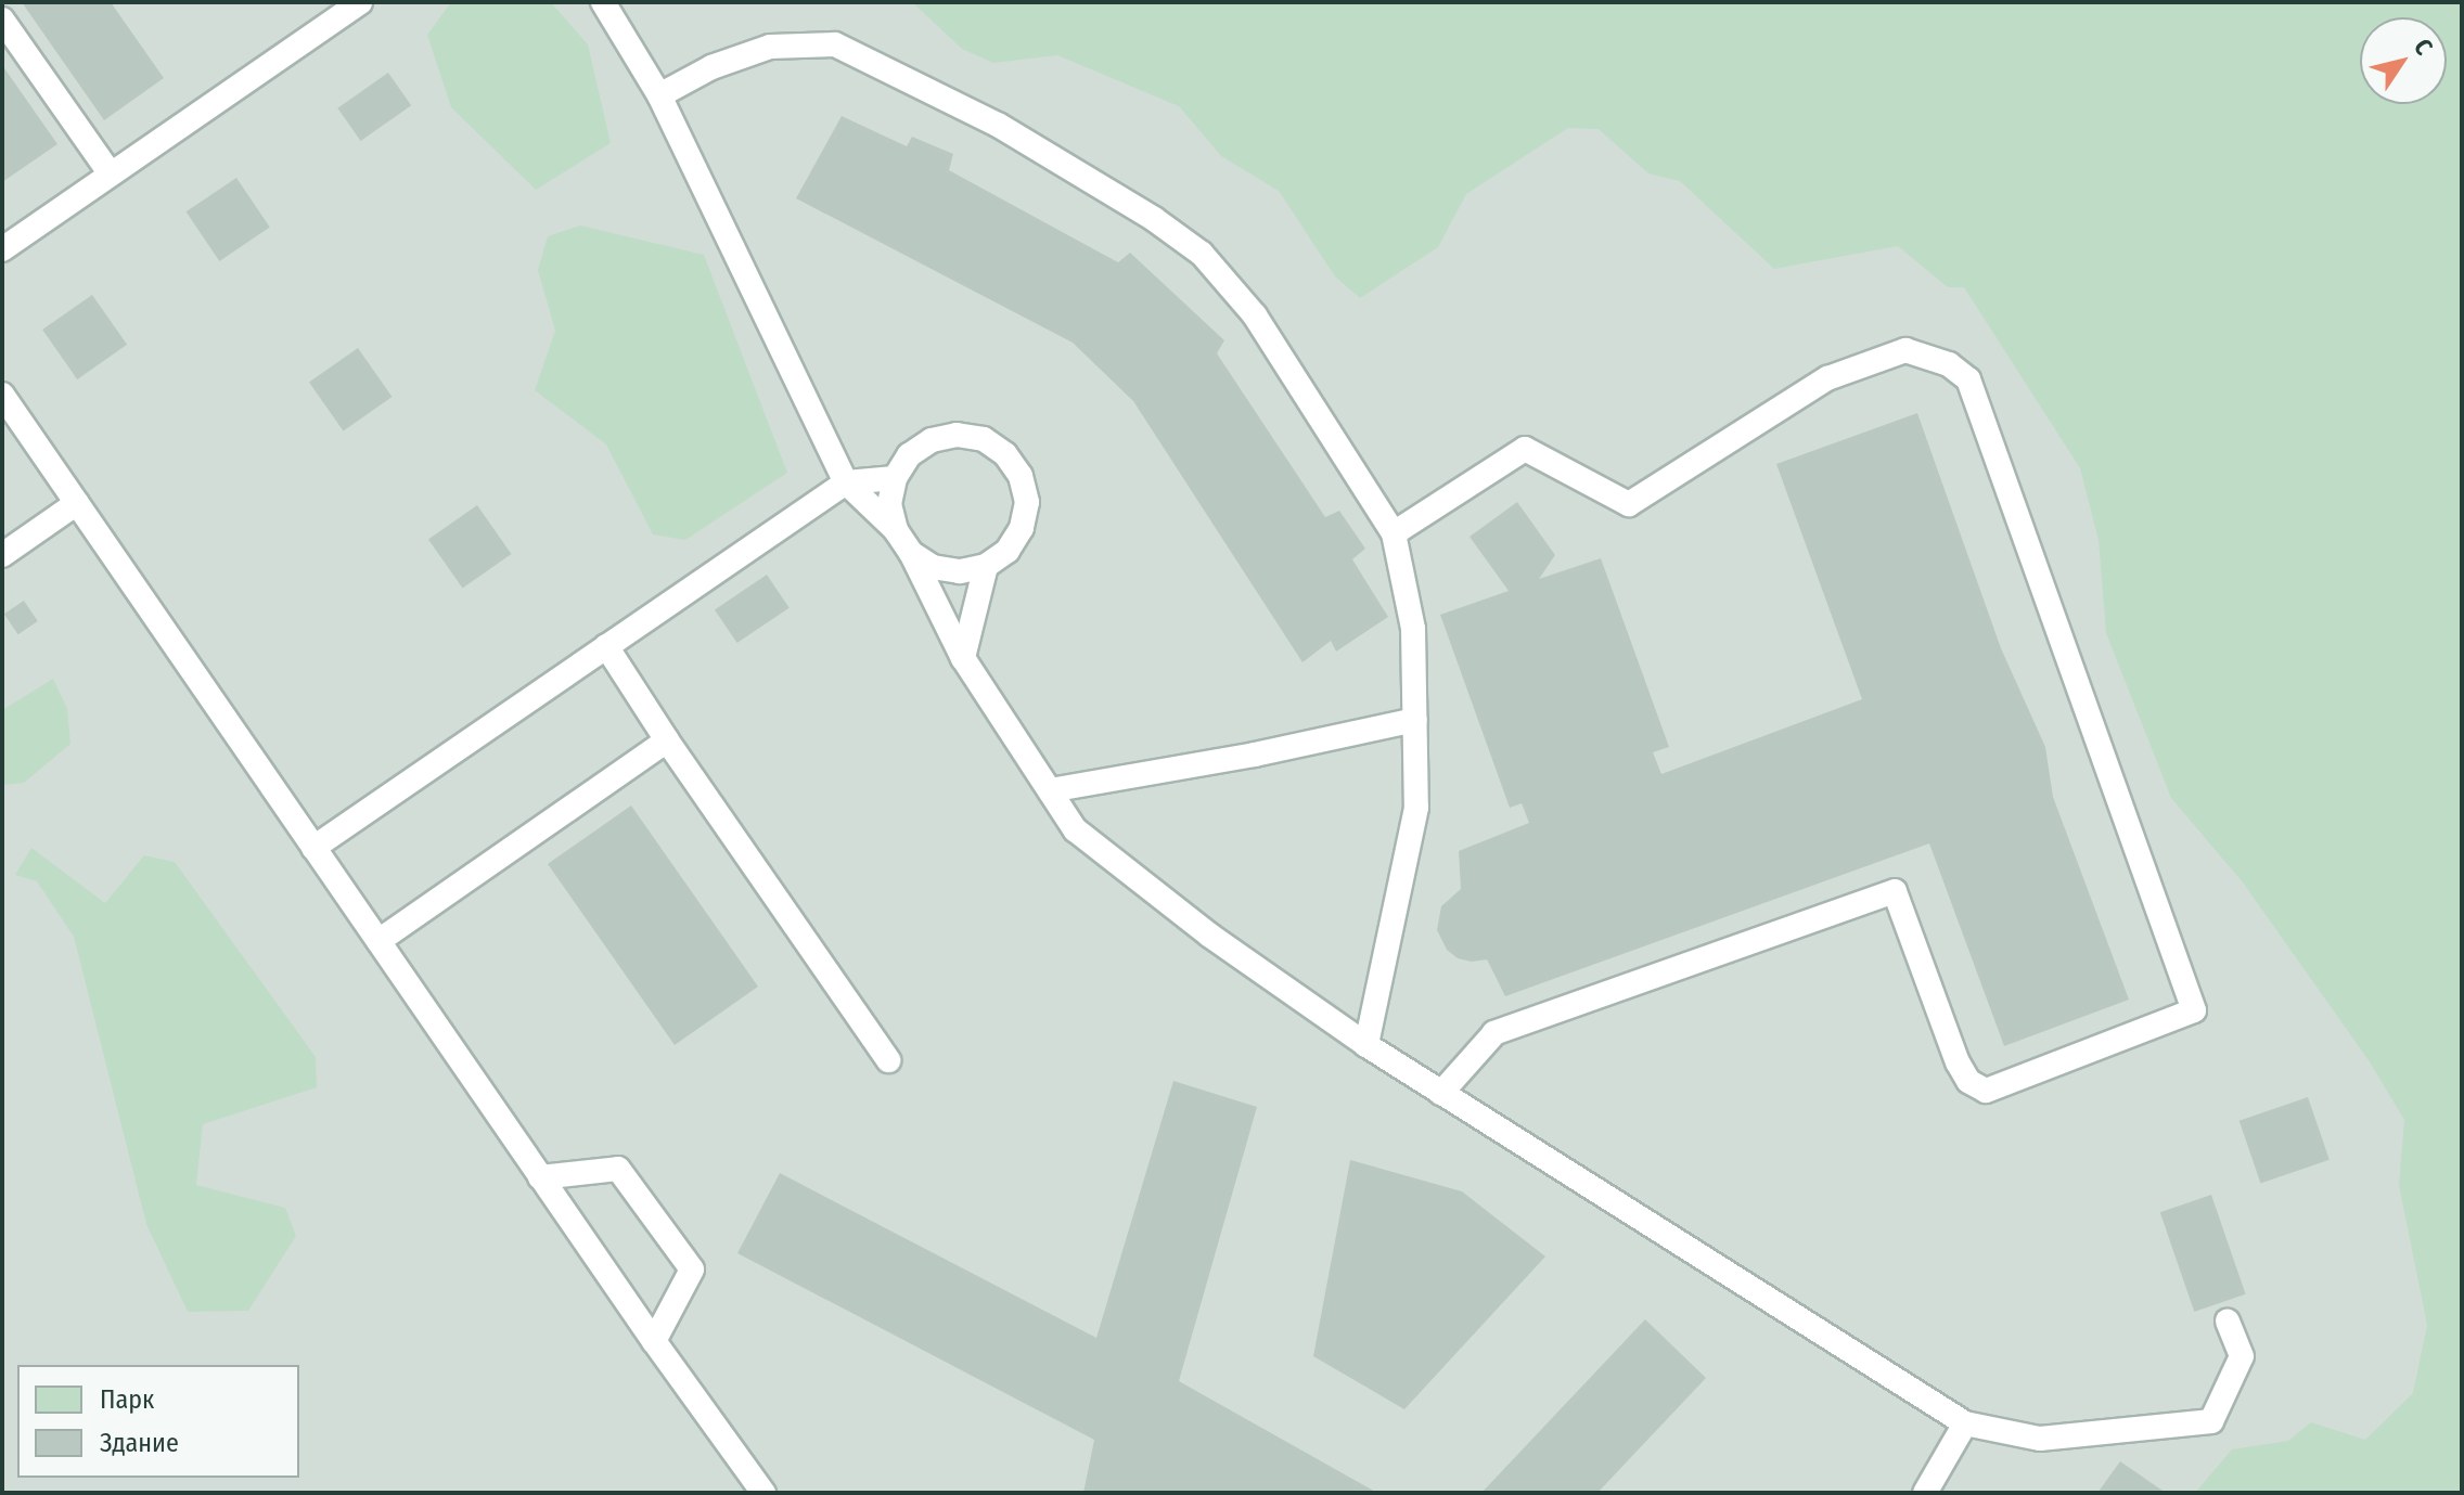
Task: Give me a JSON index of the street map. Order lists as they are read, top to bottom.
{
  "legend": ["Парк", "Здание"],
  "north": "top right"
}
